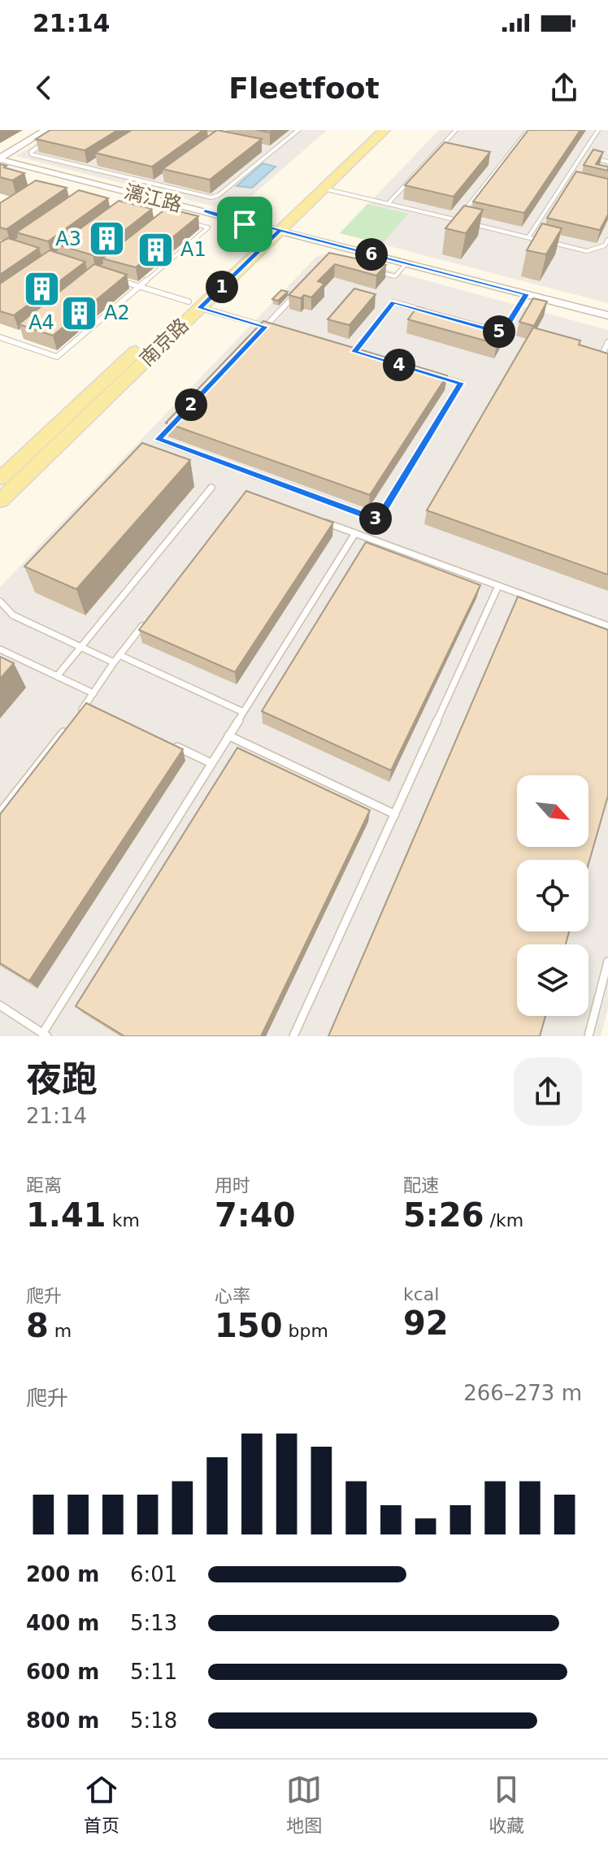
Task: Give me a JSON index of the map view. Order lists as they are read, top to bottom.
{
  "streets": {
    "main road": ["南京路"],
    "street": ["漓江路"]
  },
  "crossings": [
    ["漓江路", "南京路"]
  ],
  "places": {
    "building": [
      "A3",
      "A1",
      "A4",
      "A2"
    ]
  },
  "north": "bottom right",
  "page": {
    "status": "21:14",
    "header": "Fleetfoot",
    "pins": [
      "6",
      "1",
      "5",
      "4",
      "2",
      "3"
    ],
    "heading": ["夜跑", "21:14"],
    "stats": [
      ["距离", "1.41 km"],
      ["用时", "7:40"],
      ["配速", "5:26 /km"],
      ["爬升", "8 m"],
      ["心率", "150 bpm"],
      ["kcal", "92"]
    ],
    "chart": ["爬升", "266–273 m"],
    "list": [
      {
        "name": "200 m",
        "note": "6:01"
      },
      {
        "name": "400 m",
        "note": "5:13"
      },
      {
        "name": "600 m",
        "note": "5:11"
      },
      {
        "name": "800 m",
        "note": "5:18"
      }
    ],
    "tabs": ["首页", "地图", "收藏"]
  }
}
